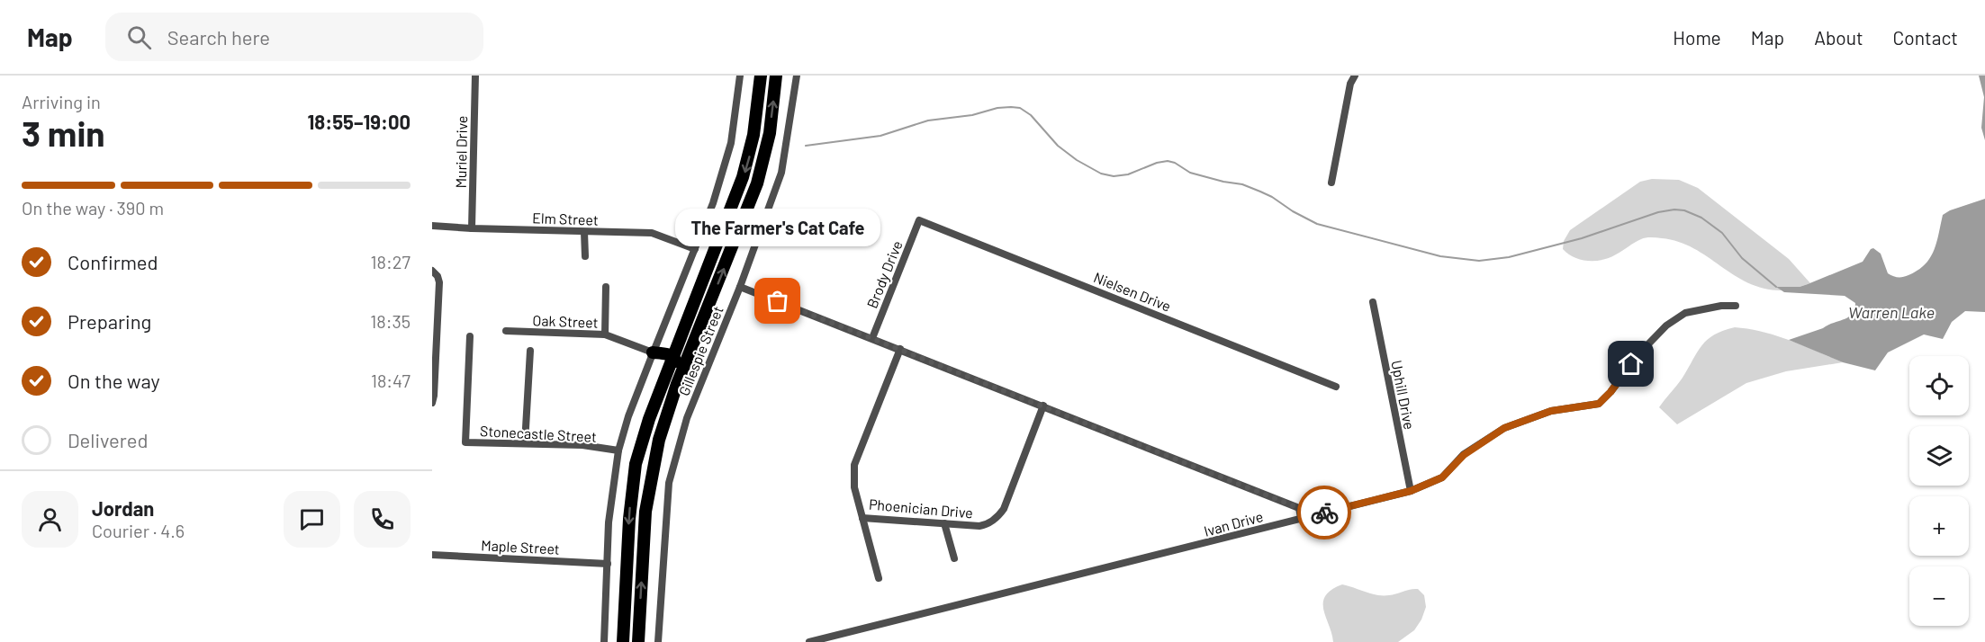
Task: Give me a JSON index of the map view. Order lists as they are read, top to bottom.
{
  "streets": {
    "street": [
      "Muriel Drive",
      "Elm Street",
      "Brody Drive",
      "Nielsen Drive",
      "Oak Street",
      "Gillespie Street",
      "Uphill Drive",
      "Stonecastle Street",
      "Phoenician Drive",
      "Ivan Drive",
      "Maple Street"
    ]
  },
  "crossings": [
    ["Muriel Drive", "Elm Street"],
    ["Brody Drive", "Nielsen Drive"],
    ["Uphill Drive", "Ivan Drive"]
  ],
  "water": ["Warren Lake"],
  "places": ["The Farmer's Cat Cafe"],
  "page": {
    "header": "Map",
    "search": "Search here",
    "nav": [
      "Home",
      "Map",
      "About",
      "Contact"
    ],
    "heading": ["3 min", "Arriving in", "18:55–19:00"],
    "panel": ["Jordan", "Courier · 4.6"],
    "bar": "On the way · 390 m",
    "bubble": "The Farmer's Cat Cafe",
    "list": [
      ["Confirmed", "18:27"],
      ["Preparing", "18:35"],
      ["On the way", "18:47"],
      "Delivered"
    ],
    "map_buttons": ["+", "−"]
  }
}
